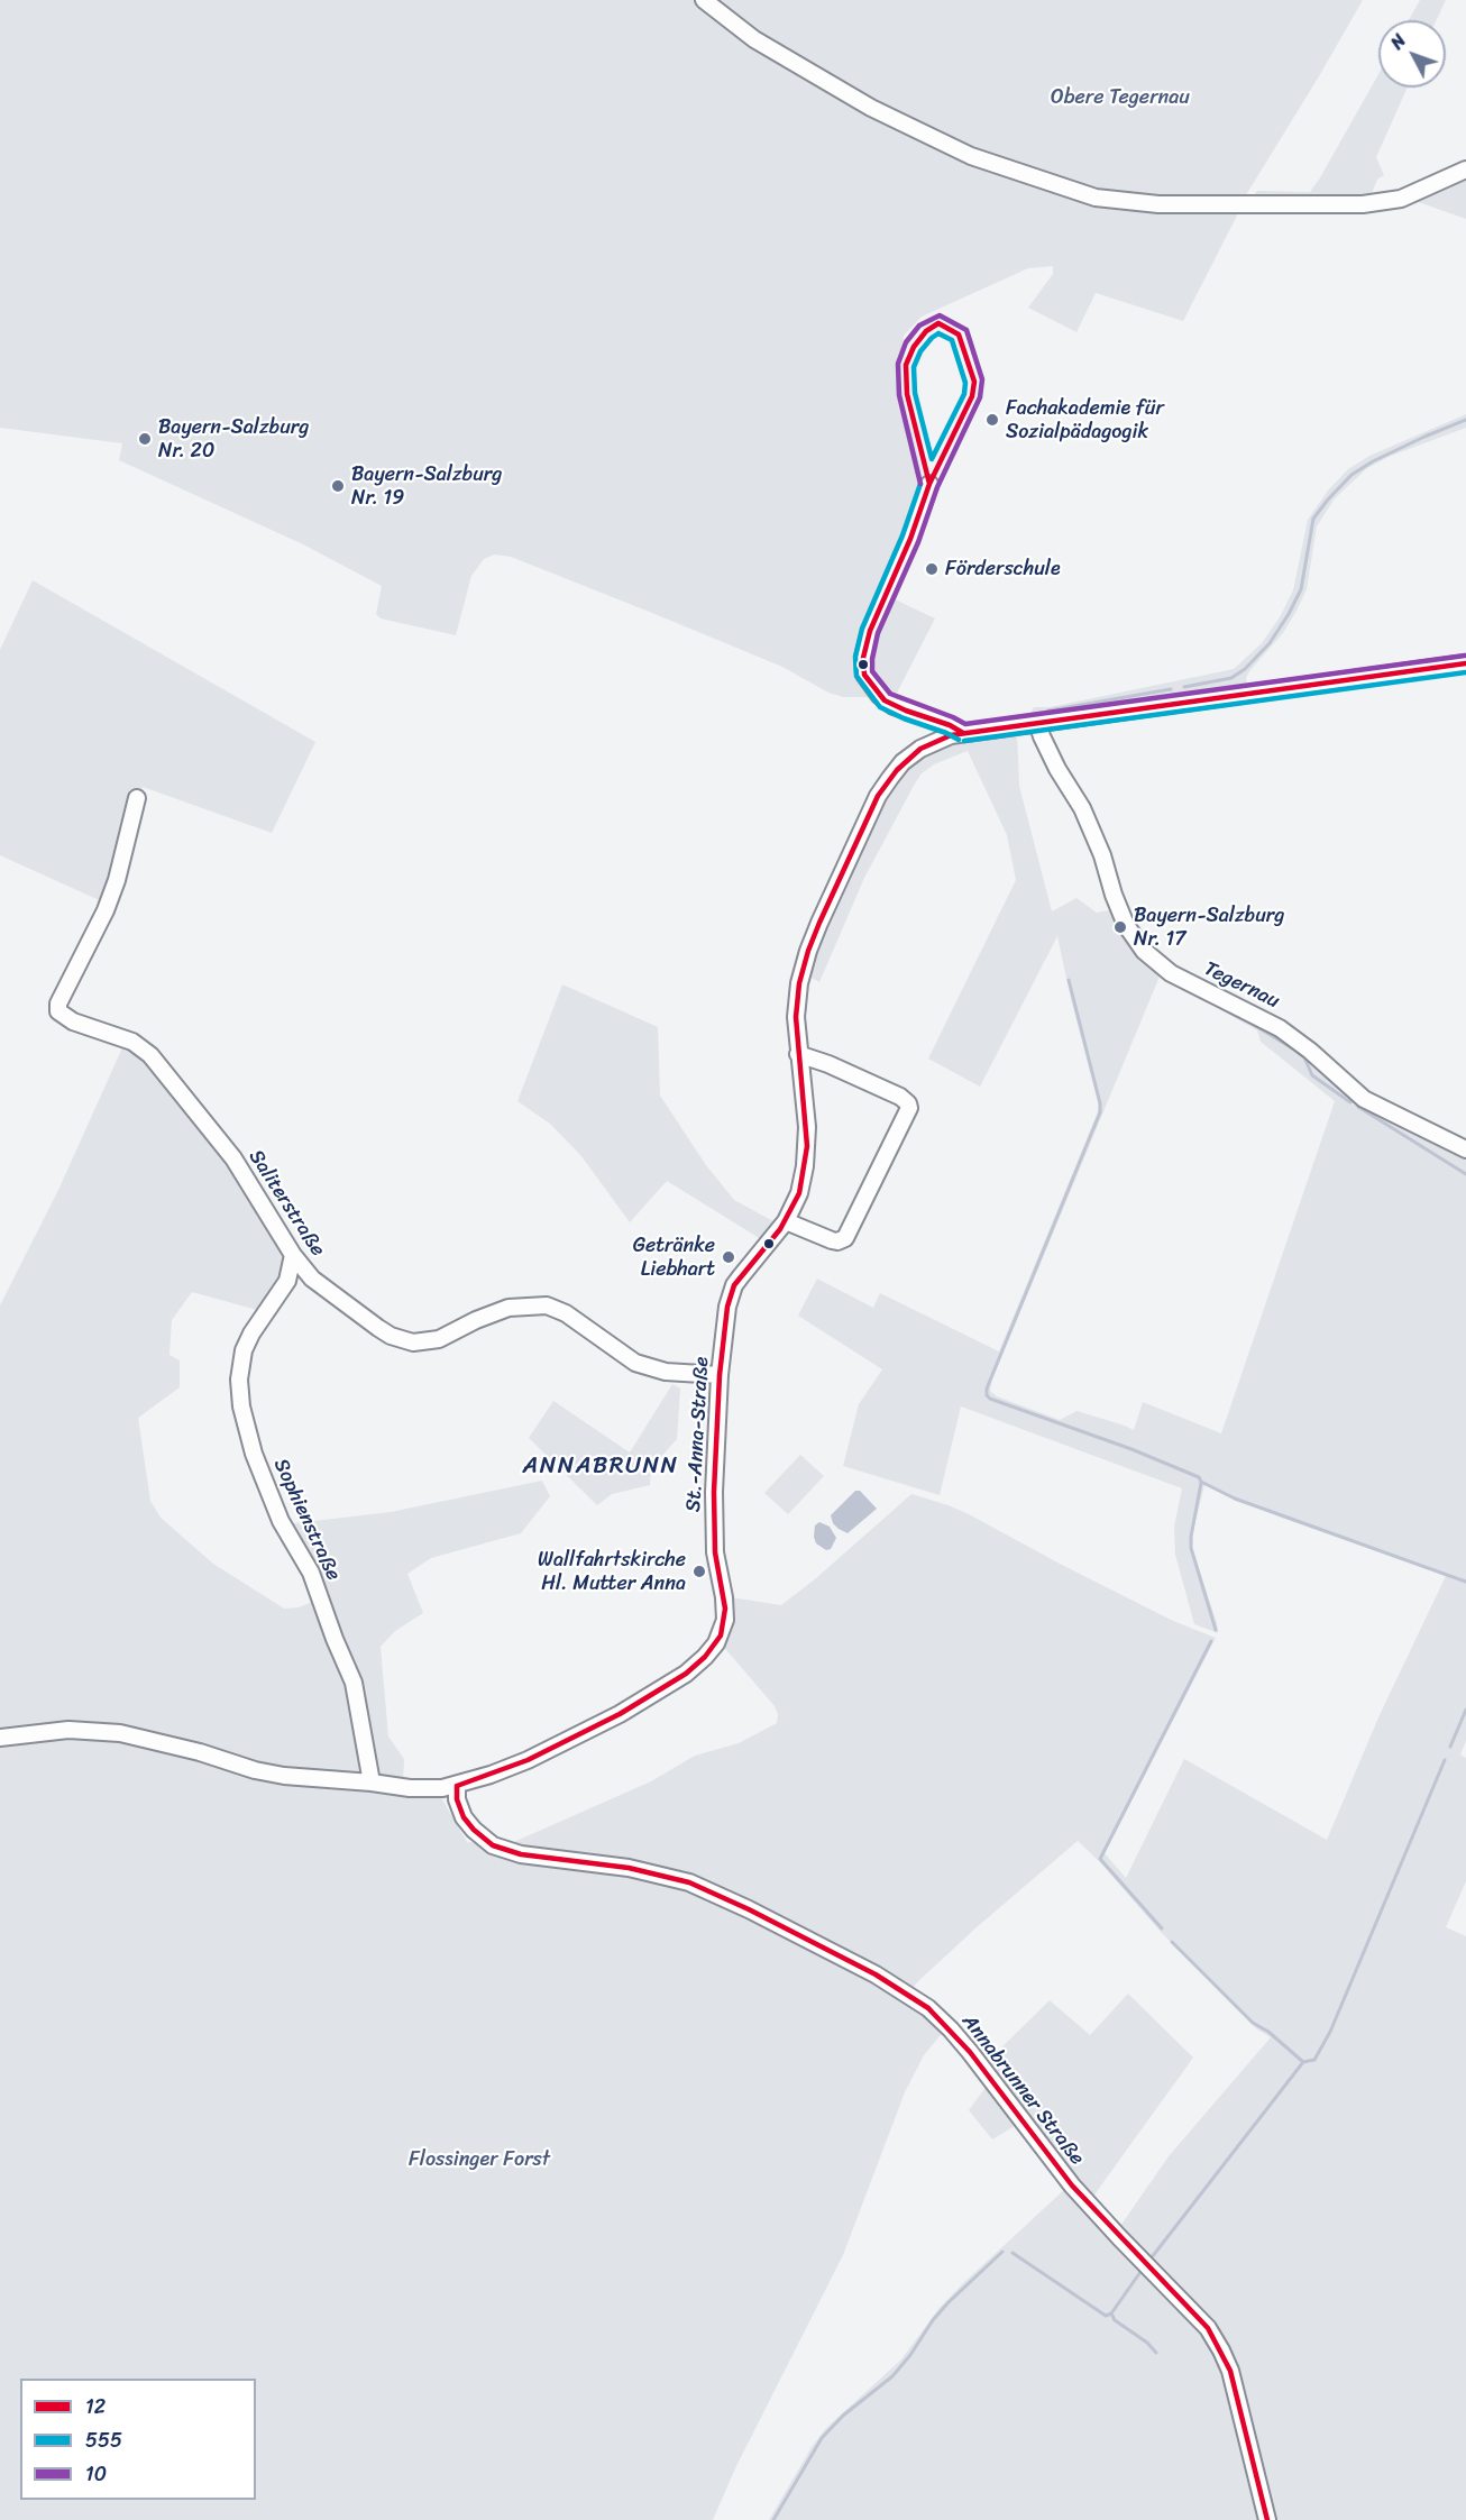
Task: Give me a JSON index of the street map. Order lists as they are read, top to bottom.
{
  "streets": {
    "street": [
      "Tegernau",
      "Saliterstraße",
      "St.-Anna-Straße",
      "Sophienstraße",
      "Annabrunner Straße"
    ]
  },
  "crossings": [
    ["Saliterstraße", "St.-Anna-Straße"],
    ["Saliterstraße", "Sophienstraße"],
    ["St.-Anna-Straße", "Sophienstraße"],
    ["St.-Anna-Straße", "Annabrunner Straße"]
  ],
  "districts": ["ANNABRUNN"],
  "parks": ["Obere Tegernau", "Flossinger Forst"],
  "places": [
    "Fachakademie für Sozialpädagogik",
    "Bayern-Salzburg Nr. 20",
    "Bayern-Salzburg Nr. 19",
    "Förderschule",
    "Bayern-Salzburg Nr. 17",
    "Getränke Liebhart",
    "Wallfahrtskirche Hl. Mutter Anna"
  ],
  "lines": ["transit line 10", "transit line 12", "transit line 555"],
  "legend": ["12", "555", "10"],
  "north": "top left"
}
